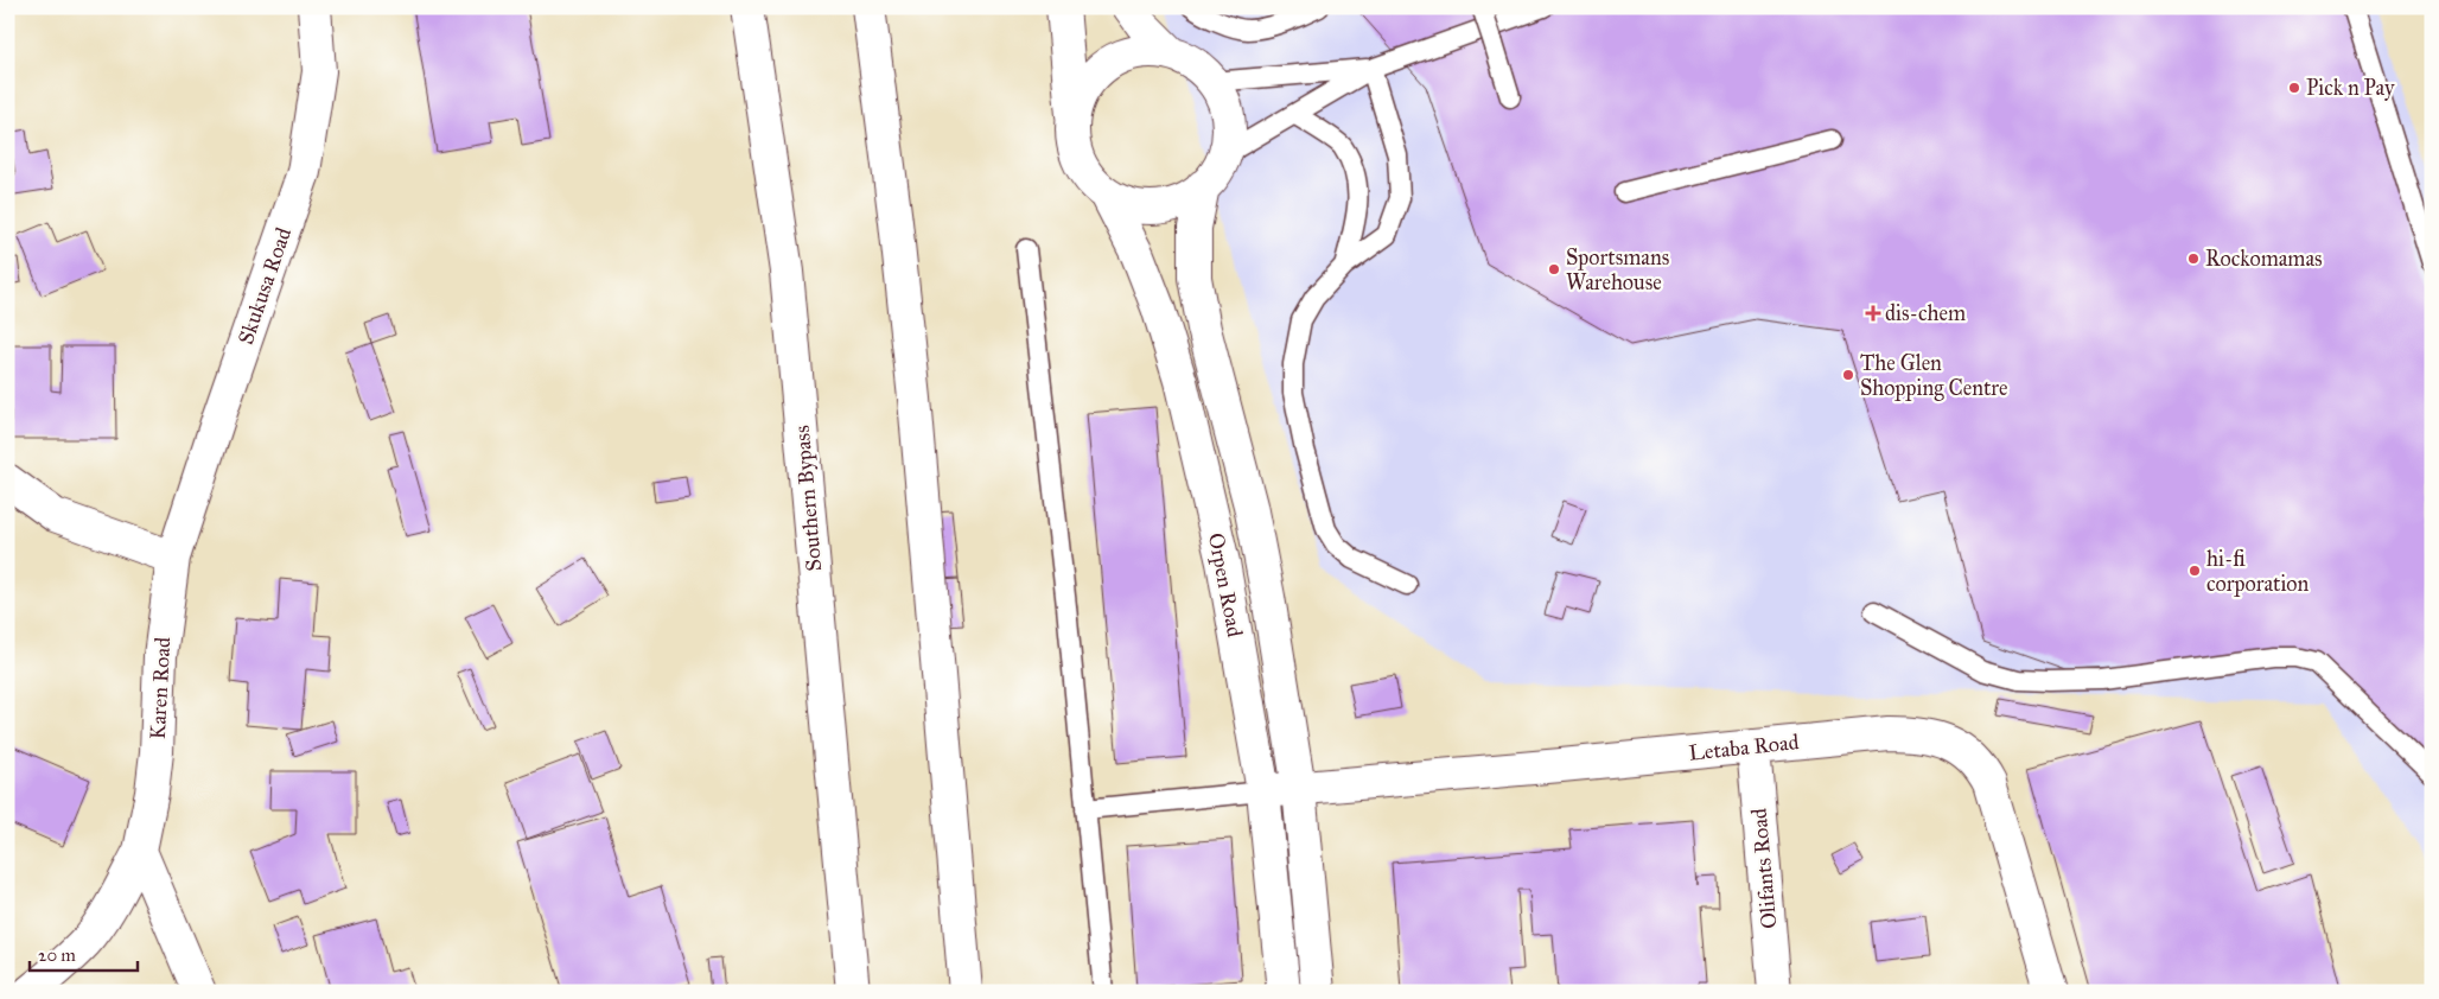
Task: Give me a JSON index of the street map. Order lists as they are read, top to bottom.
{
  "streets": {
    "main road": [
      "Skukusa Road",
      "Southern Bypass",
      "Orpen Road",
      "Karen Road",
      "Letaba Road",
      "Olifants Road"
    ]
  },
  "crossings": [
    ["Skukusa Road", "Karen Road"],
    ["Orpen Road", "Letaba Road"],
    ["Letaba Road", "Olifants Road"]
  ],
  "places": {
    "other": [
      "Pick n Pay",
      "Rockomamas",
      "Sportsmans Warehouse",
      "The Glen Shopping Centre",
      "hi-fi corporation"
    ],
    "health": ["dis-chem"]
  },
  "scale_bar": "20 m"
}
